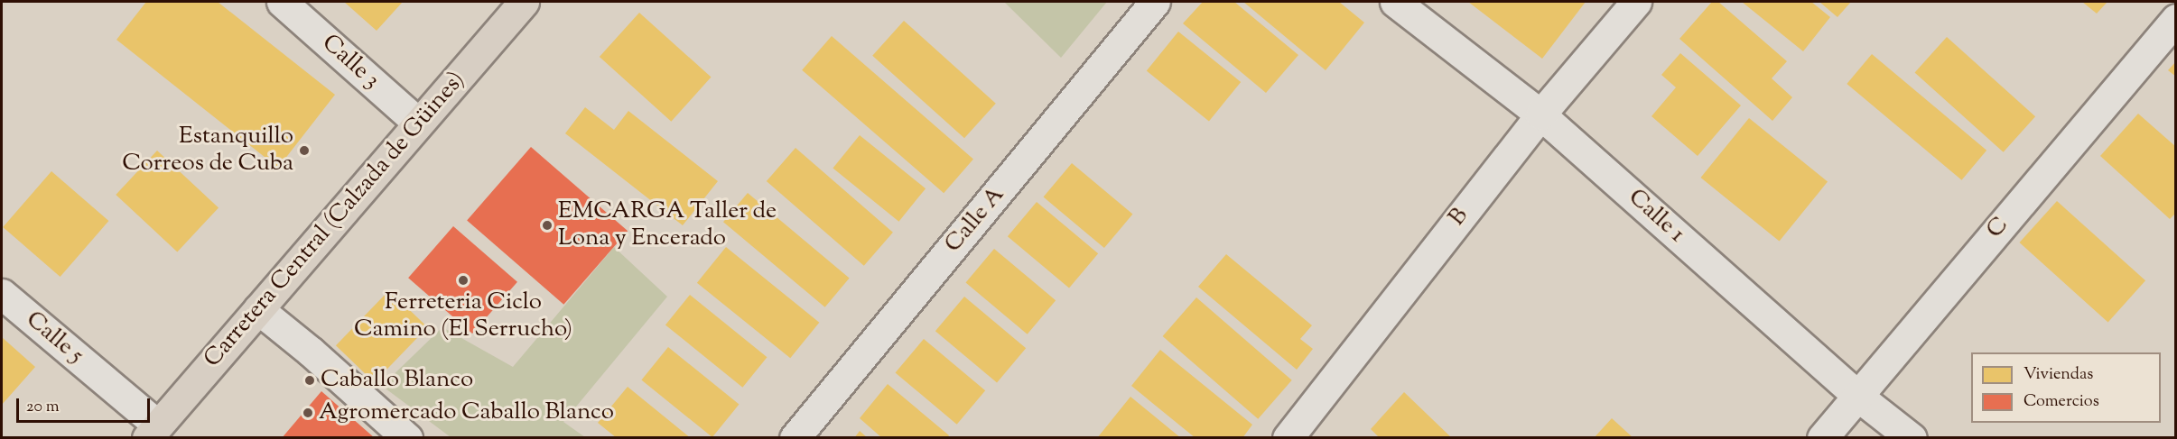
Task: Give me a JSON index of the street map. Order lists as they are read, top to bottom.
{
  "streets": {
    "main road": ["Carretera Central (Calzada de Güines)"],
    "street": [
      "Calle 3",
      "Calle 1",
      "B",
      "Calle A",
      "C",
      "Calle 5"
    ]
  },
  "crossings": [
    ["Calle 3", "Carretera Central (Calzada de Güines)"],
    ["Calle 1", "B"],
    ["Calle 1", "C"],
    ["Carretera Central (Calzada de Güines)", "Calle 5"]
  ],
  "places": [
    "Estanquillo Correos de Cuba",
    "EMCARGA Taller de Lona y Encerado",
    "Ferreteria Ciclo Camino (El Serrucho)",
    "Caballo Blanco",
    "Agromercado Caballo Blanco"
  ],
  "legend": ["Viviendas", "Comercios"],
  "scale_bar": "20 m"
}
